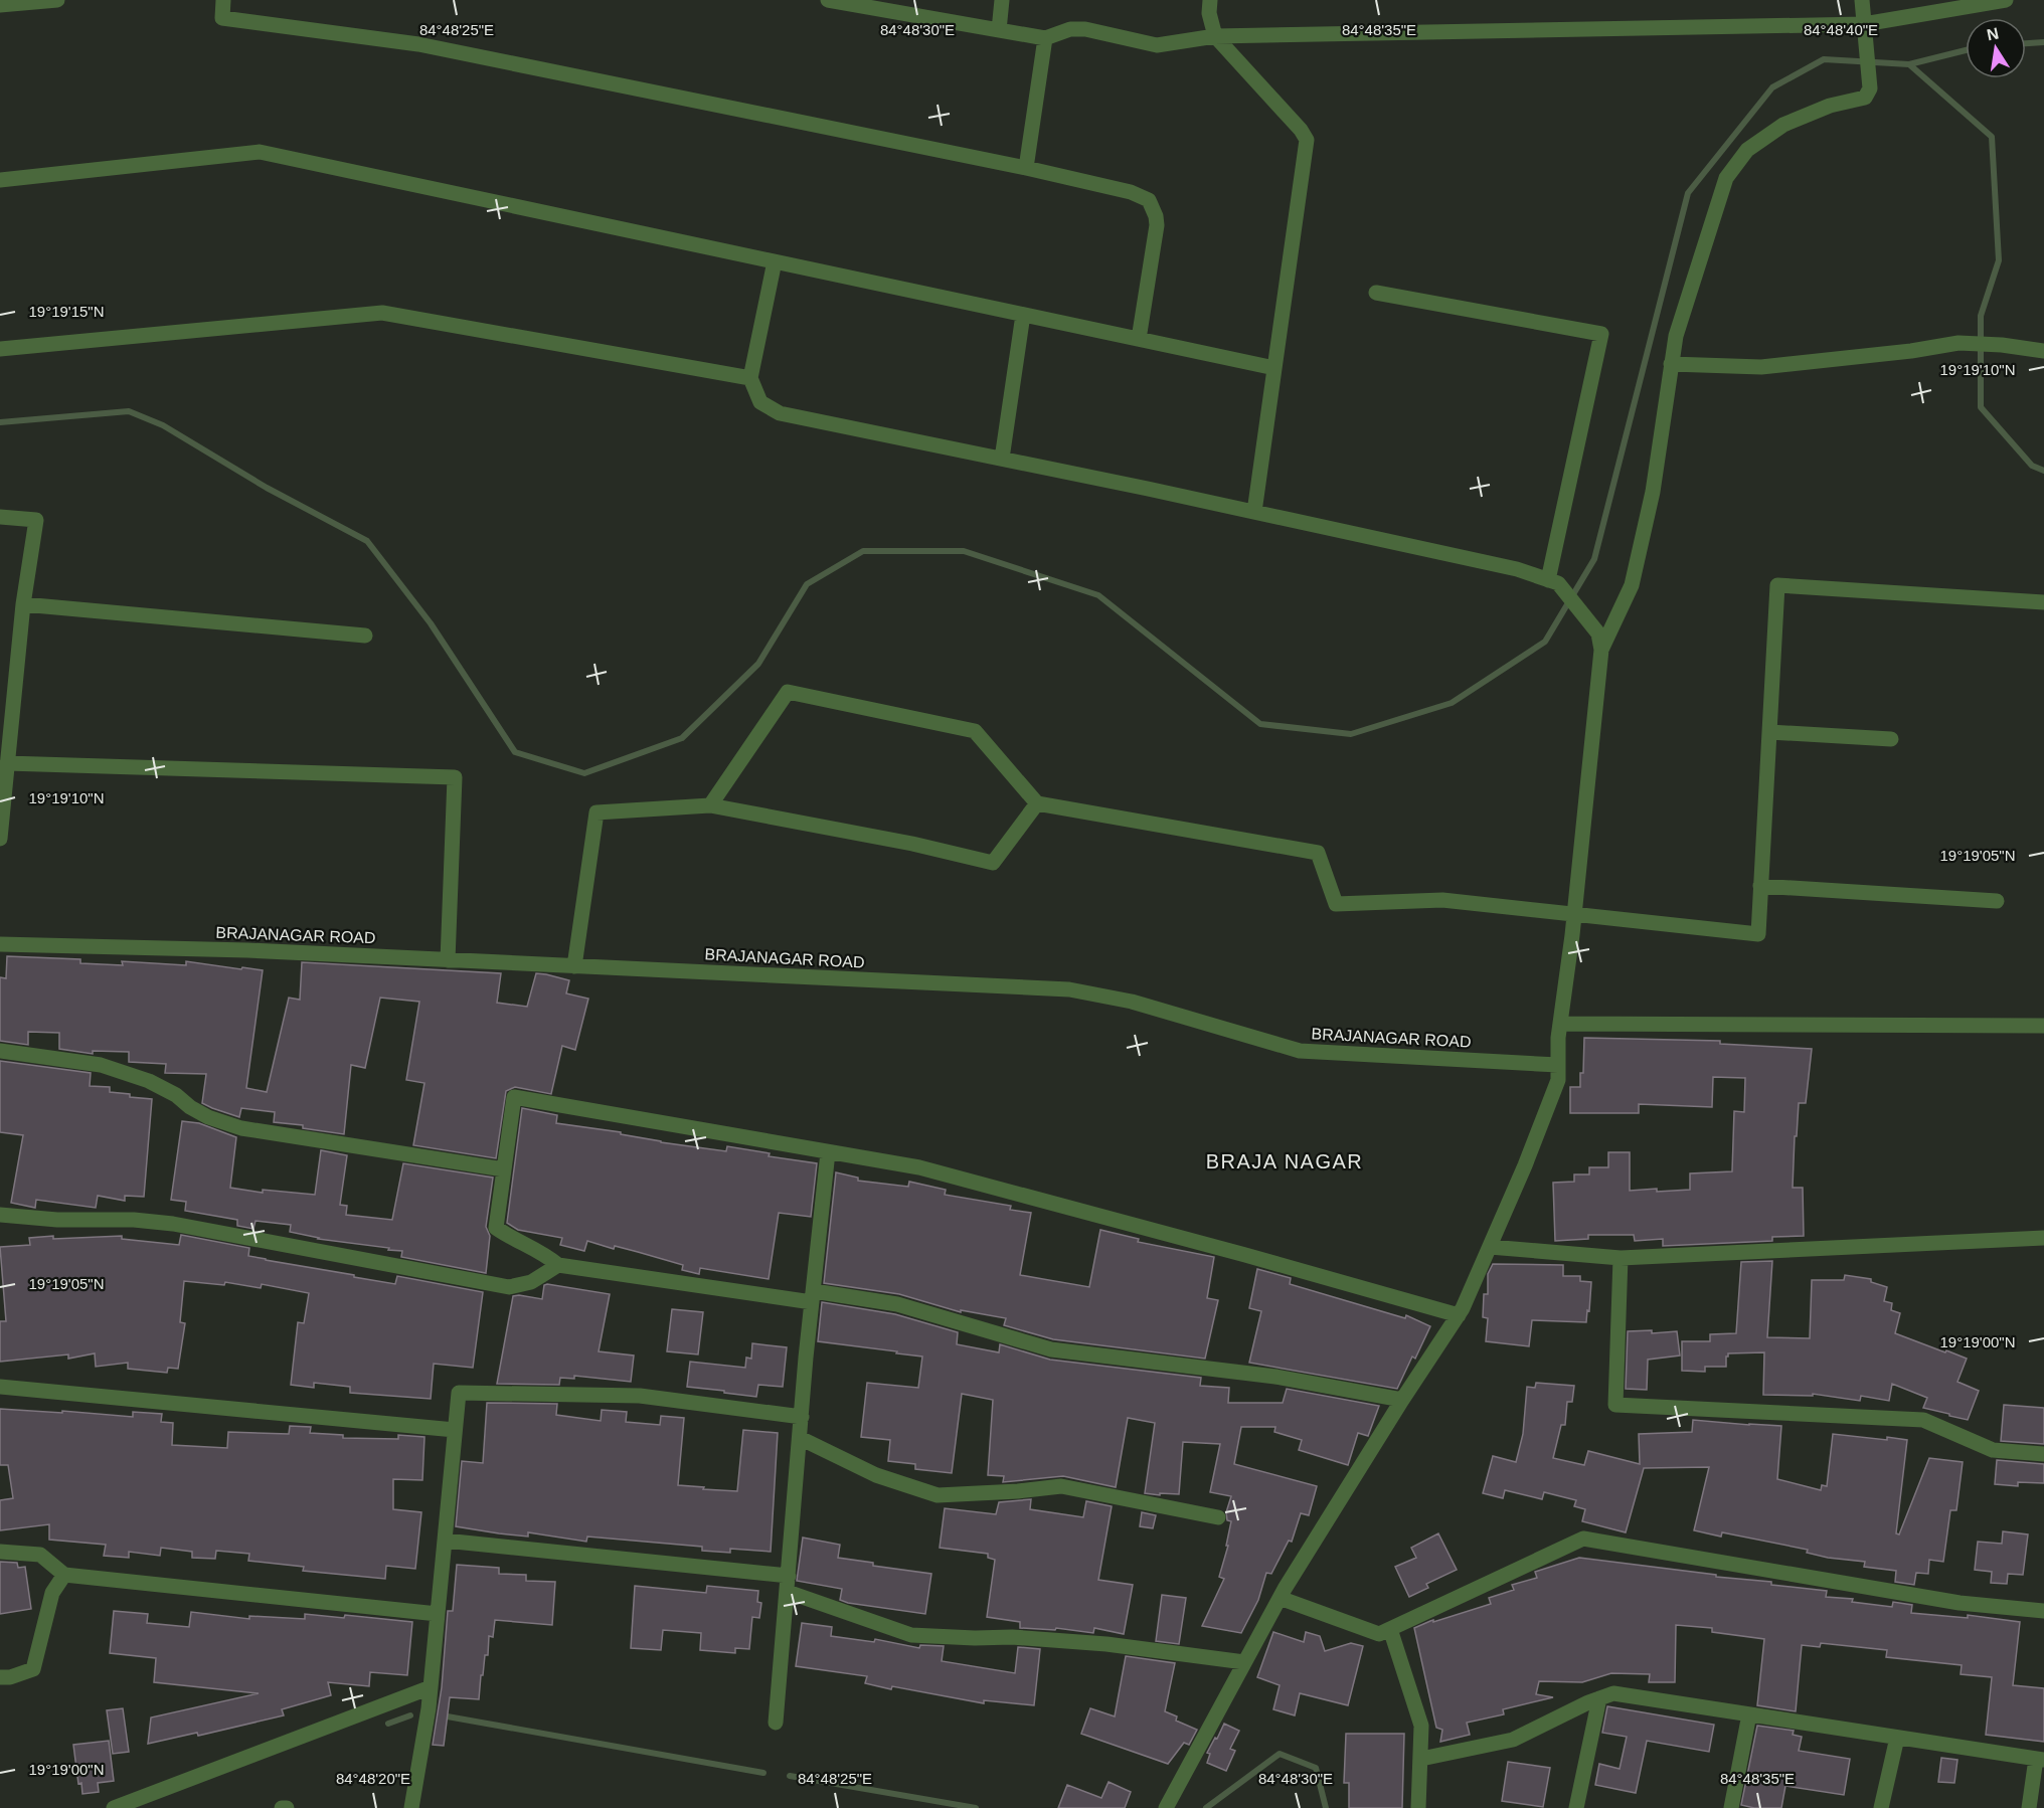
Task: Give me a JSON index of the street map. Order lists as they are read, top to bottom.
{
  "streets": {
    "street": ["BRAJANAGAR ROAD"]
  },
  "districts": ["BRAJA NAGAR"],
  "north": "top",
  "coordinates": [
    "84°48'25\"E",
    "84°48'30\"E",
    "84°48'35\"E",
    "84°48'40\"E",
    "19°19'15\"N",
    "19°19'10\"N",
    "19°19'05\"N",
    "19°19'00\"N",
    "84°48'20\"E"
  ]
}
